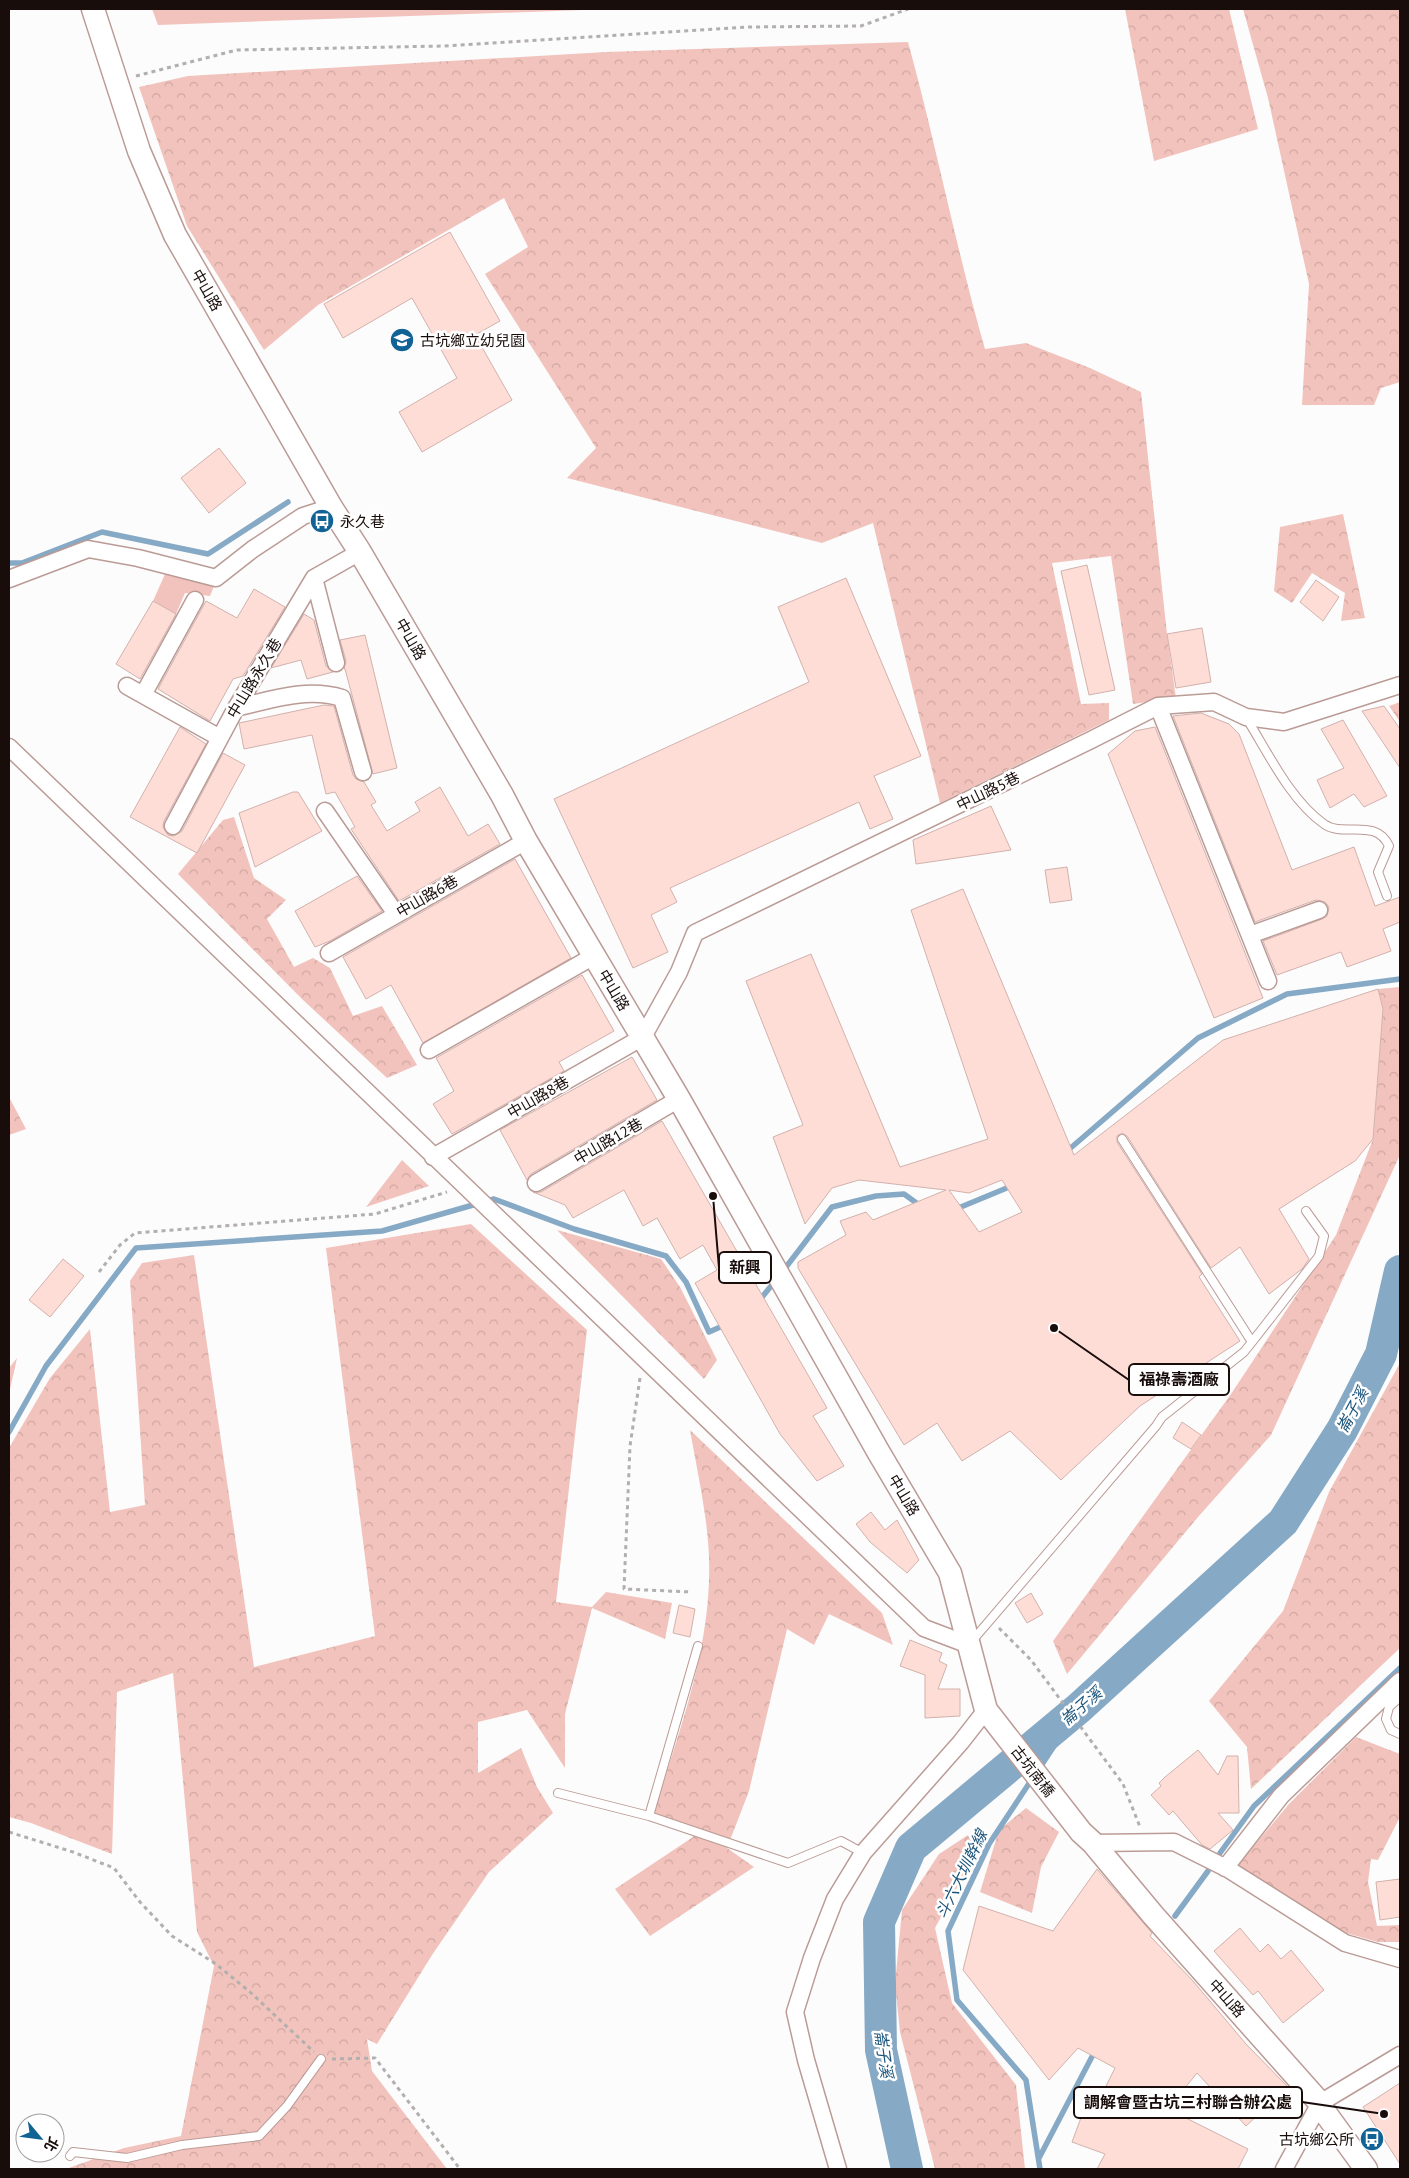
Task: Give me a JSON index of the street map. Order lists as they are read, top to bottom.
{
  "streets": {
    "main road": ["中山路", "古坑南橋"],
    "street": [
      "中山路永久巷",
      "中山路5巷",
      "中山路6巷",
      "中山路8巷",
      "中山路12巷"
    ]
  },
  "crossings": [
    ["中山路", "中山路永久巷"],
    ["中山路", "中山路5巷"],
    ["中山路", "中山路6巷"],
    ["中山路", "中山路8巷"],
    ["中山路", "中山路12巷"],
    ["中山路", "古坑南橋"],
    ["中山路5巷", "中山路8巷"]
  ],
  "water": ["崙子溪", "斗六大圳幹線"],
  "places": {
    "school or university": ["古坑鄉立幼兒園"],
    "bus stop": ["永久巷", "古坑鄉公所"],
    "other": ["新興", "福祿壽酒廠", "調解會暨古坑三村聯合辦公處"]
  },
  "north": "bottom right"
}
